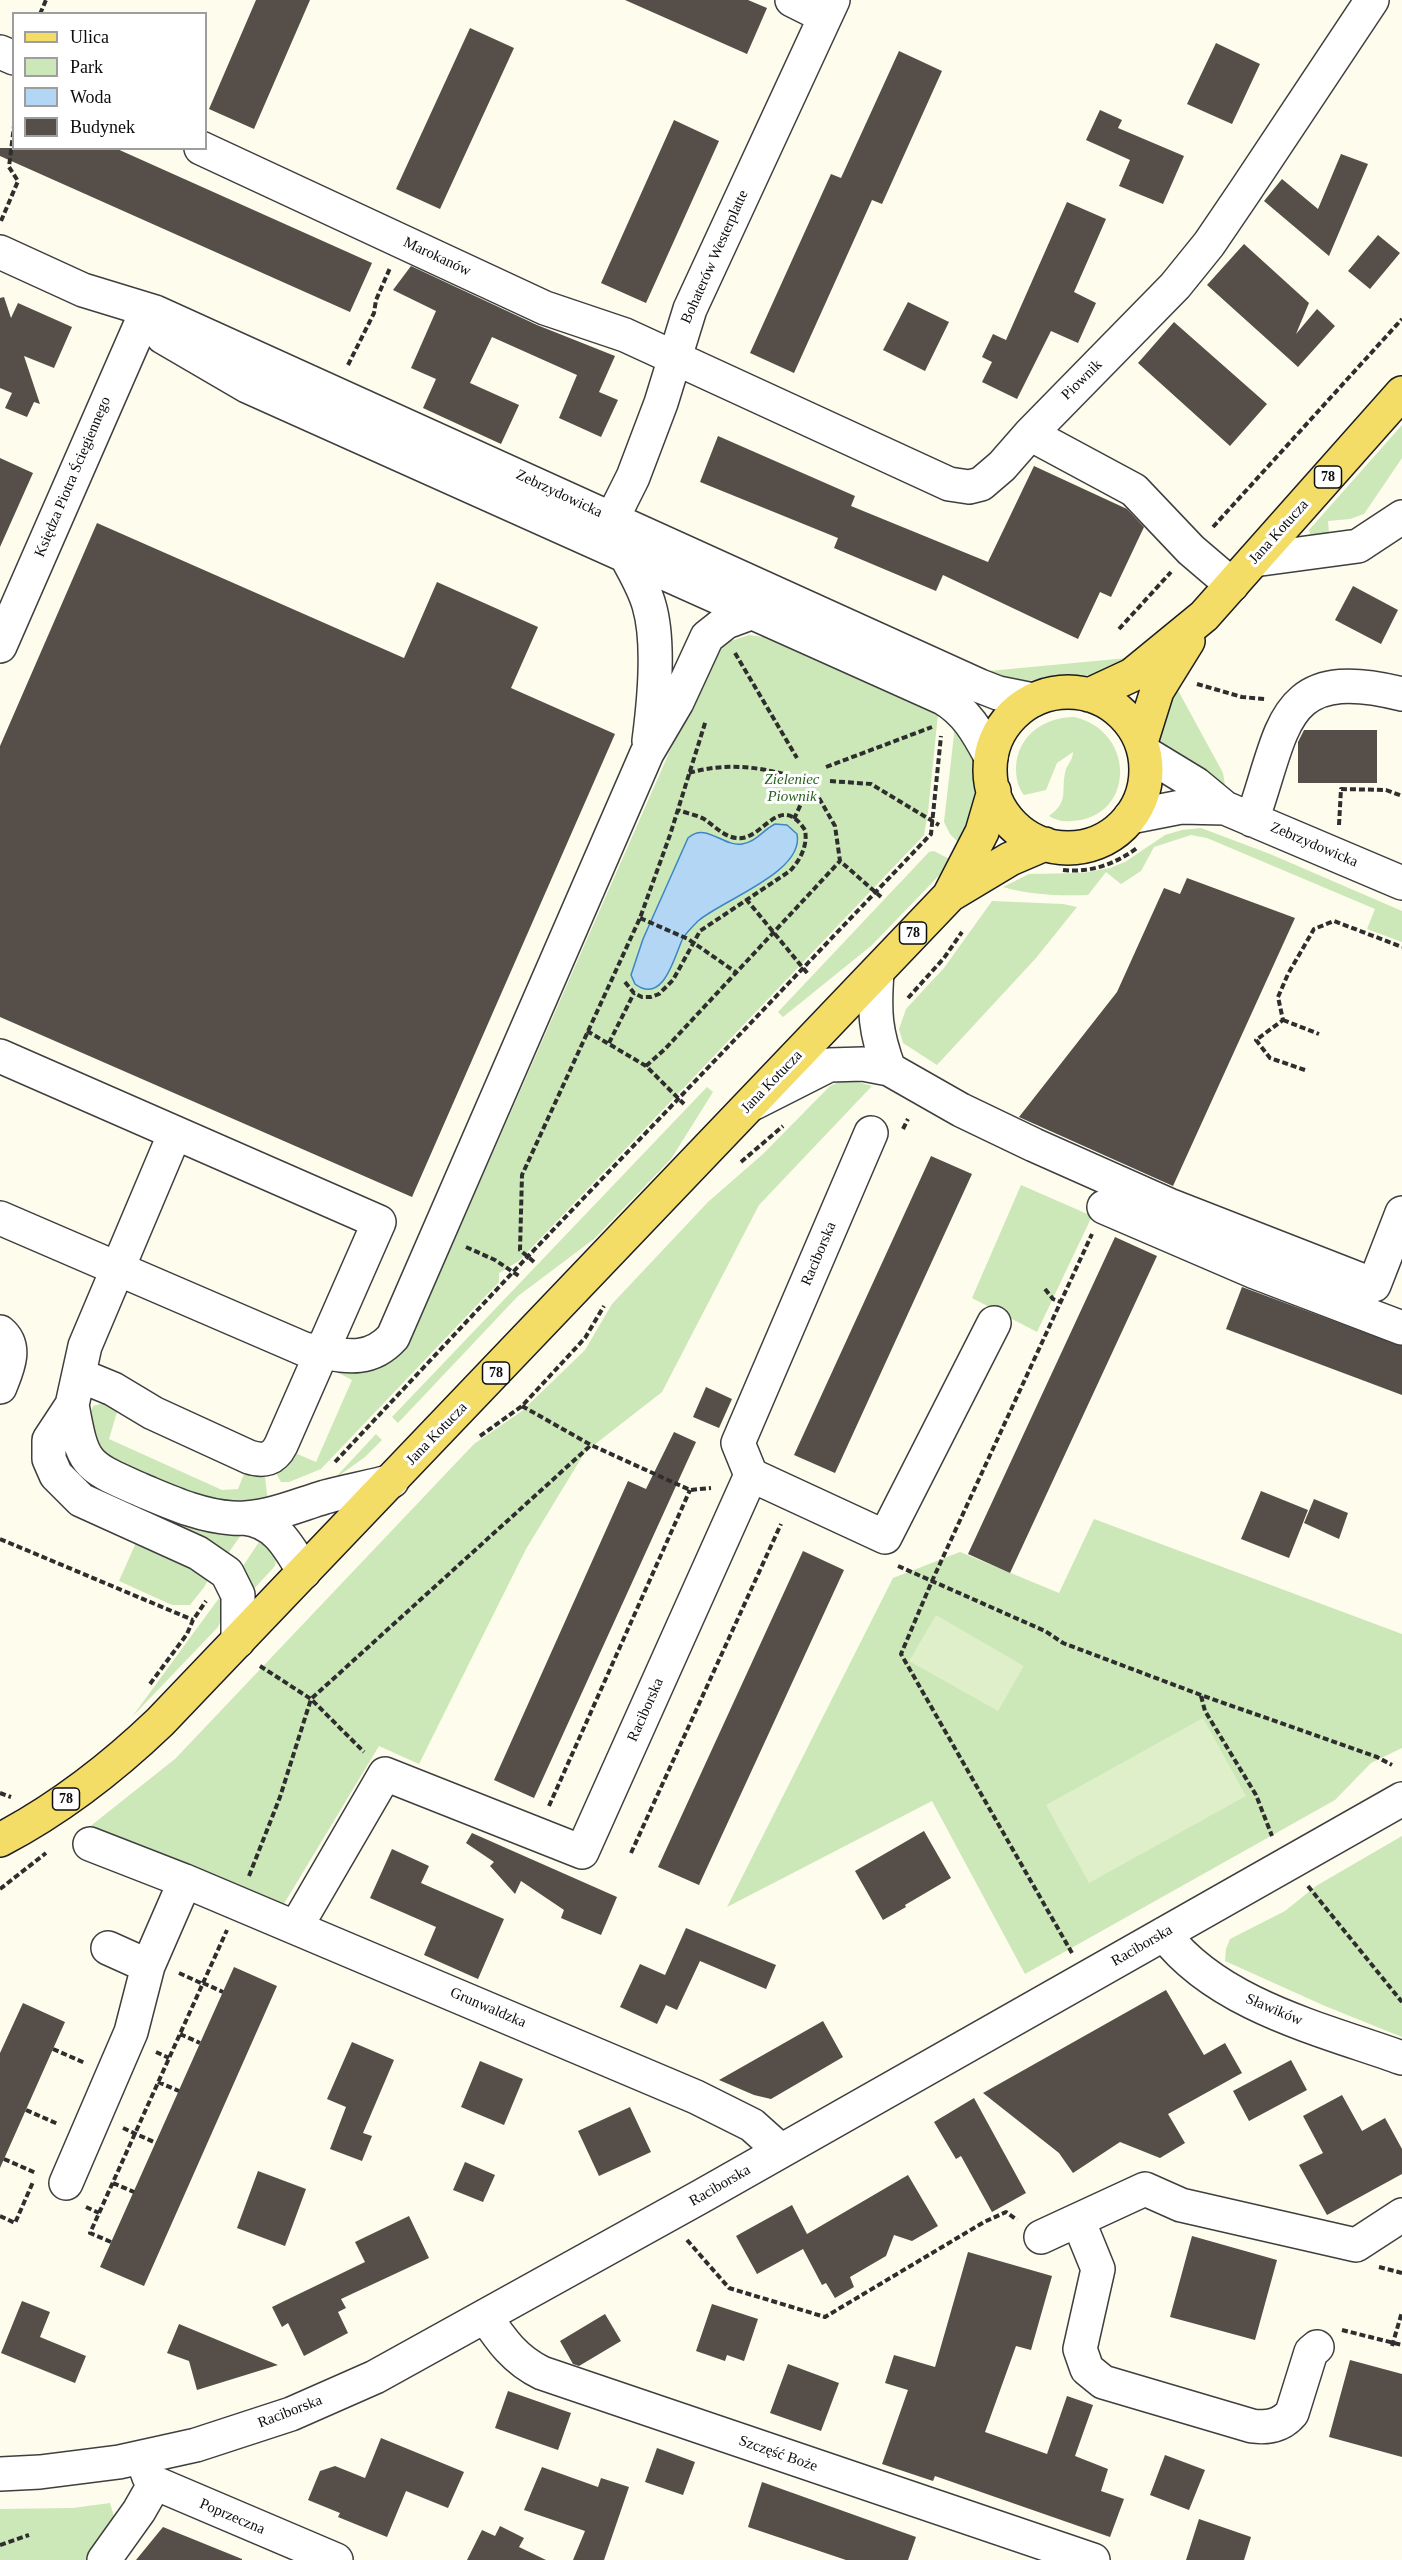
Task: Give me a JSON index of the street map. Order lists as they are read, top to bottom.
{
  "streets": {
    "main road": ["78", "Jana Kotucza"],
    "street": [
      "Marokanów",
      "Bohaterów Westerplatte",
      "Piownik",
      "Księdza Piotra Ściegiennego",
      "Zebrzydowicka",
      "Raciborska",
      "Grunwaldzka",
      "Sławików",
      "Szczęść Boże",
      "Poprzeczna"
    ]
  },
  "crossings": [
    ["Marokanów", "Bohaterów Westerplatte"],
    ["Marokanów", "Piownik"],
    ["Bohaterów Westerplatte", "Piownik"],
    ["Bohaterów Westerplatte", "Zebrzydowicka"],
    ["Księdza Piotra Ściegiennego", "Zebrzydowicka"],
    ["78", "Zebrzydowicka"],
    ["78", "Jana Kotucza"],
    ["Zebrzydowicka", "Jana Kotucza"],
    ["Raciborska", "Grunwaldzka"],
    ["Raciborska", "Sławików"],
    ["Raciborska", "Szczęść Boże"],
    ["Raciborska", "Poprzeczna"]
  ],
  "parks": ["Zieleniec Piownik"],
  "legend": [
    "Ulica",
    "Park",
    "Woda",
    "Budynek"
  ]
}
